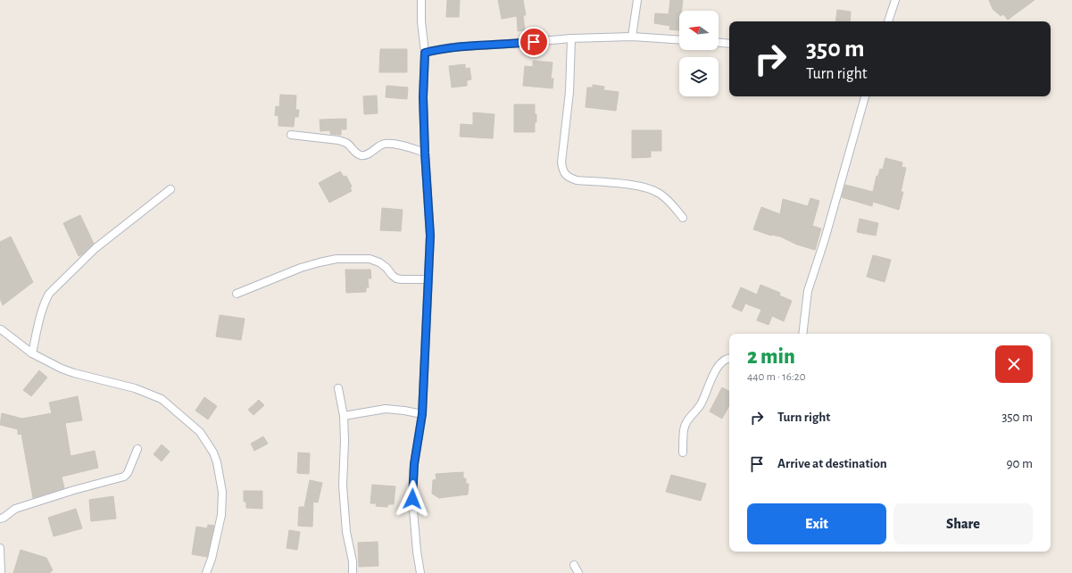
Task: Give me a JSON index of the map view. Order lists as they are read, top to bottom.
{
  "north": "left",
  "page": {
    "turn": ["350 m", "Turn right"],
    "heading": ["2 min", "440 m · 16:20"],
    "list": [
      {
        "name": "Turn right",
        "value": "350 m"
      },
      {
        "name": "Arrive at destination",
        "value": "90 m"
      }
    ],
    "buttons": ["Exit", "Share"]
  }
}
